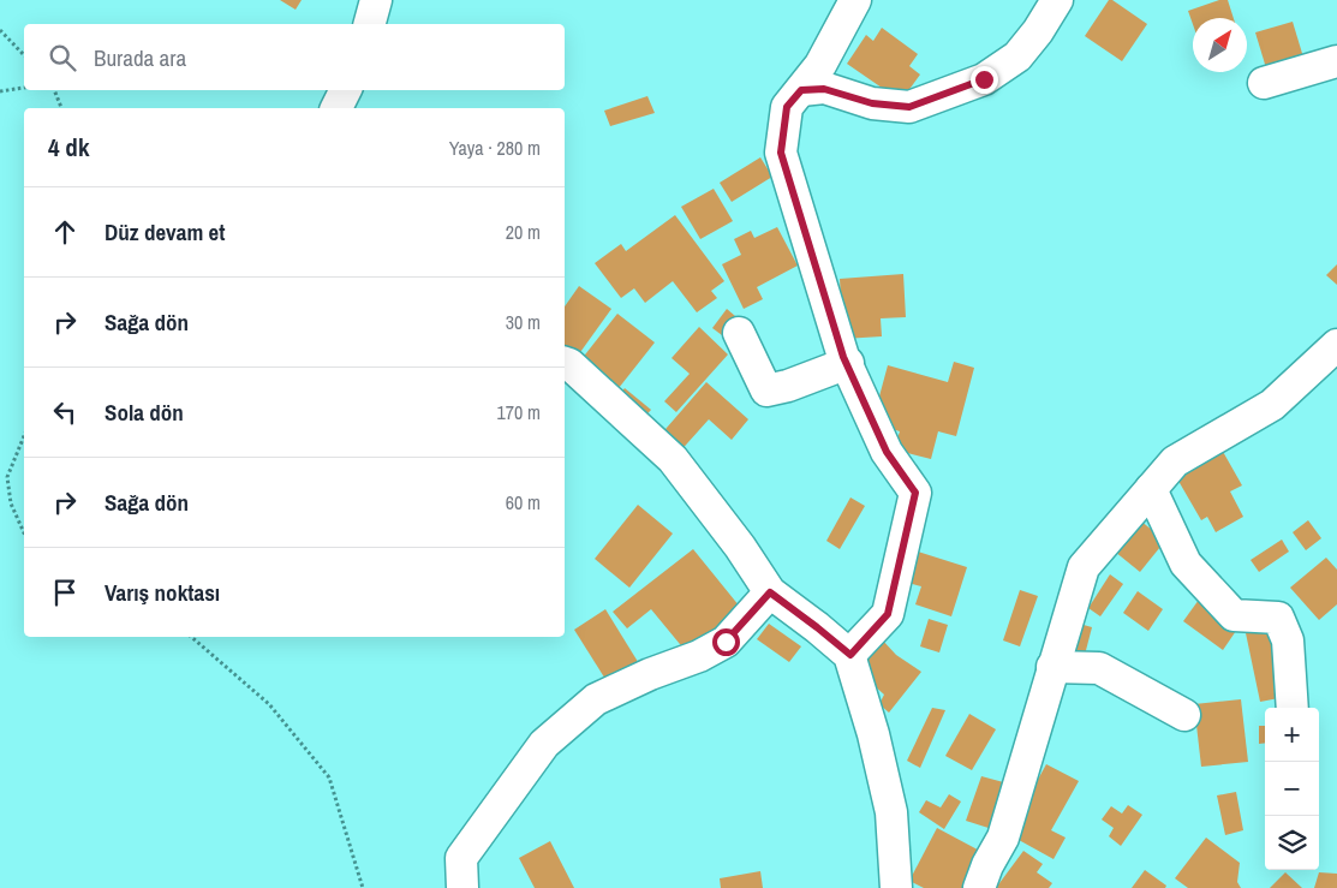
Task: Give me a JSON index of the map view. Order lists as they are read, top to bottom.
{
  "north": "top right",
  "page": {
    "search": "Burada ara",
    "heading": ["4 dk", "Yaya · 280 m"],
    "list": [
      ["Düz devam et", "20 m"],
      ["Sağa dön", "30 m"],
      ["Sola dön", "170 m"],
      ["Sağa dön", "60 m"],
      "Varış noktası"
    ],
    "map_buttons": ["+", "−"]
  }
}
